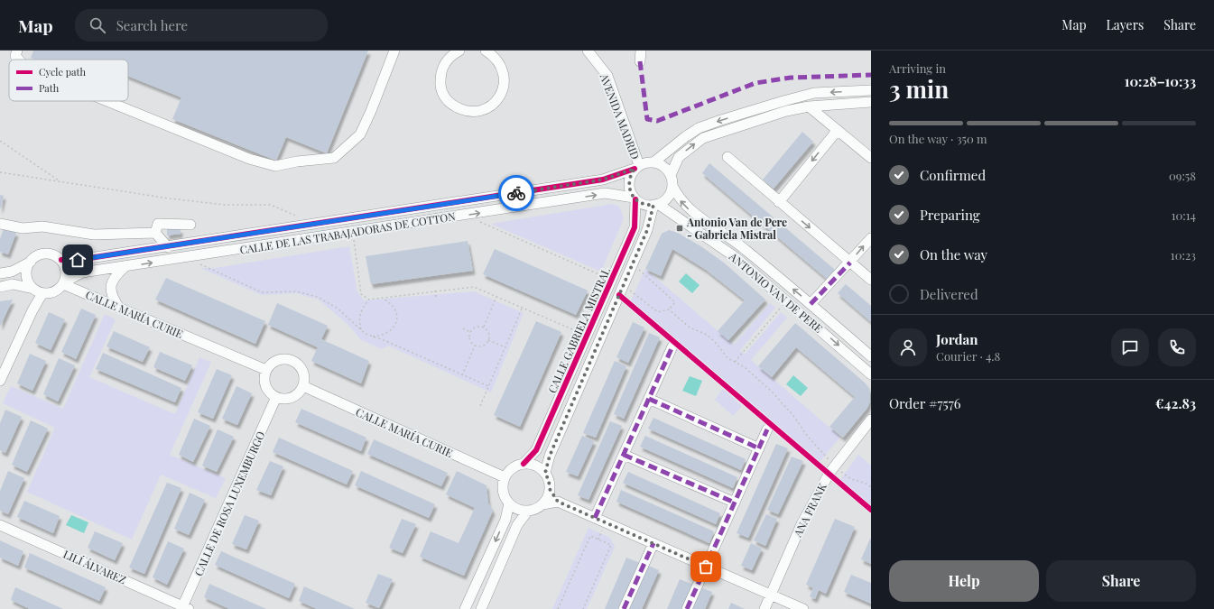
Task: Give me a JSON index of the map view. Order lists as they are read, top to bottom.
{
  "streets": {
    "street": [
      "AVENIDA MADRID",
      "CALLE DE LAS TRABAJADORAS DE COTTON",
      "ANTONIO VAN DE PERE",
      "CALLE MARÍA CURIE",
      "CALLE GABRIELA MISTRAL",
      "CALLE DE ROSA LUXEMBURGO",
      "ANA FRANK",
      "LILÍ ÁLVAREZ"
    ]
  },
  "crossings": [
    ["AVENIDA MADRID", "CALLE DE LAS TRABAJADORAS DE COTTON"],
    ["AVENIDA MADRID", "ANTONIO VAN DE PERE"],
    ["AVENIDA MADRID", "CALLE GABRIELA MISTRAL"],
    ["CALLE DE LAS TRABAJADORAS DE COTTON", "ANTONIO VAN DE PERE"],
    ["CALLE DE LAS TRABAJADORAS DE COTTON", "CALLE MARÍA CURIE"],
    ["CALLE DE LAS TRABAJADORAS DE COTTON", "CALLE GABRIELA MISTRAL"],
    ["ANTONIO VAN DE PERE", "CALLE GABRIELA MISTRAL"],
    ["CALLE MARÍA CURIE", "CALLE GABRIELA MISTRAL"],
    ["CALLE MARÍA CURIE", "CALLE DE ROSA LUXEMBURGO"],
    ["CALLE DE ROSA LUXEMBURGO", "LILÍ ÁLVAREZ"]
  ],
  "places": {
    "transit": ["Antonio Van de Pere - Gabriela Mistral"]
  },
  "legend": ["Cycle path", "Path"],
  "page": {
    "header": "Map",
    "search": "Search here",
    "nav": ["Map", "Layers", "Share"],
    "heading": ["3 min", "Arriving in", "10:28–10:33"],
    "panel": [
      "Jordan",
      "Courier · 4.8",
      "Order #7576",
      "€42.83"
    ],
    "bar": "On the way · 350 m",
    "list": [
      ["Confirmed", "09:58"],
      ["Preparing", "10:14"],
      ["On the way", "10:23"],
      "Delivered"
    ],
    "buttons": ["Help", "Share"]
  }
}
